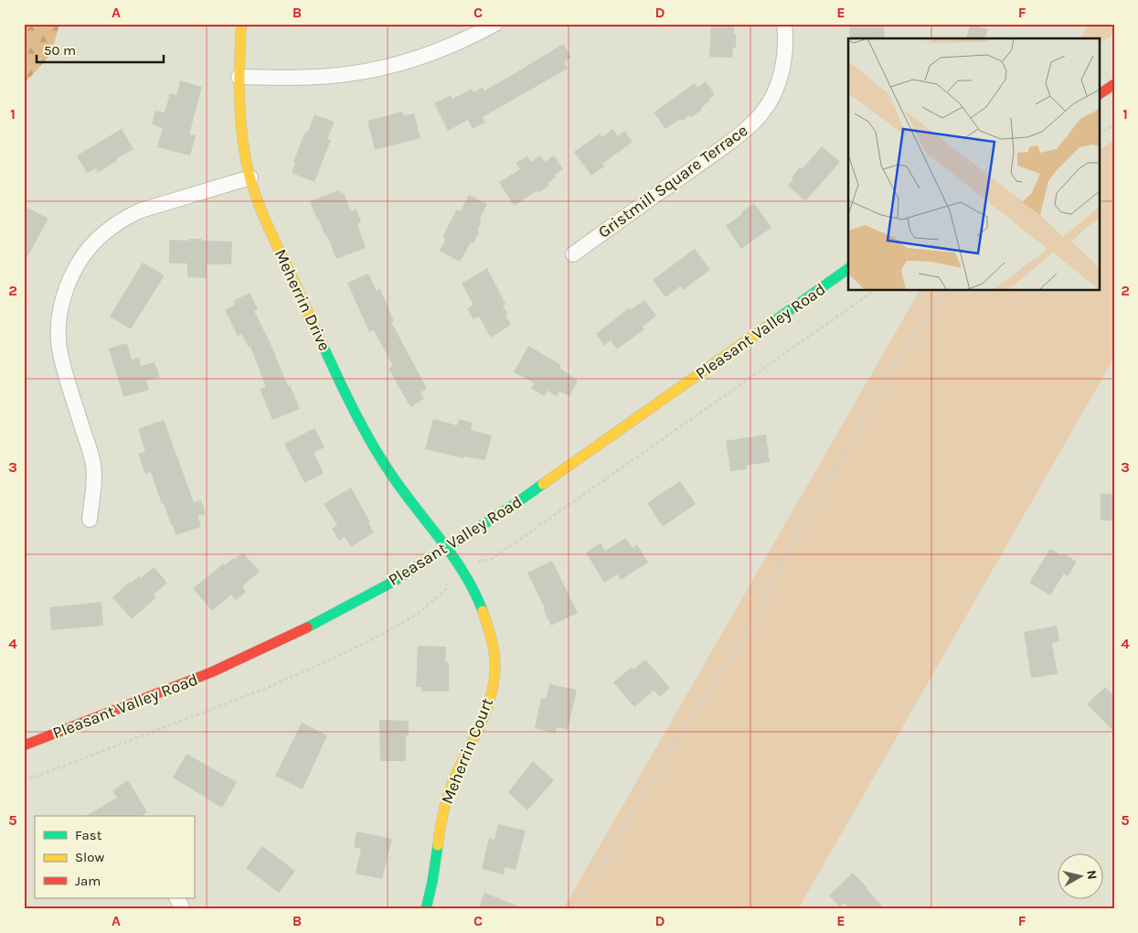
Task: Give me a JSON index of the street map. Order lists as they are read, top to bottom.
{
  "streets": {
    "main road": ["Meherrin Drive", "Pleasant Valley Road", "Meherrin Court"],
    "street": ["Gristmill Square Terrace"]
  },
  "crossings": [
    ["Meherrin Drive", "Pleasant Valley Road"],
    ["Meherrin Drive", "Meherrin Court"],
    ["Pleasant Valley Road", "Meherrin Court"]
  ],
  "legend": ["Fast", "Slow", "Jam"],
  "scale_bar": "50 m",
  "north": "right",
  "grid": {
    "columns": [
      "A",
      "B",
      "C",
      "D",
      "E",
      "F"
    ],
    "rows": [
      "1",
      "2",
      "3",
      "4",
      "5"
    ]
  }
}
